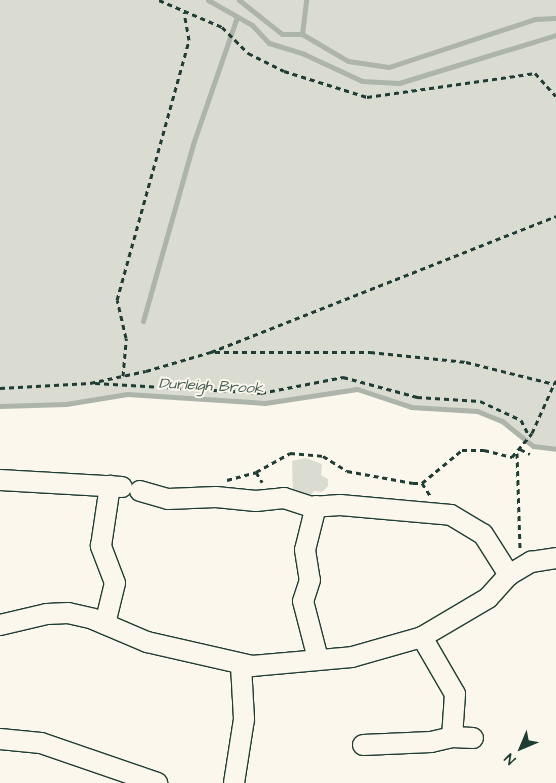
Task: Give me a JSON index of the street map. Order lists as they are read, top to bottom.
{
  "water": ["Durleigh Brook"],
  "north": "bottom left"
}
